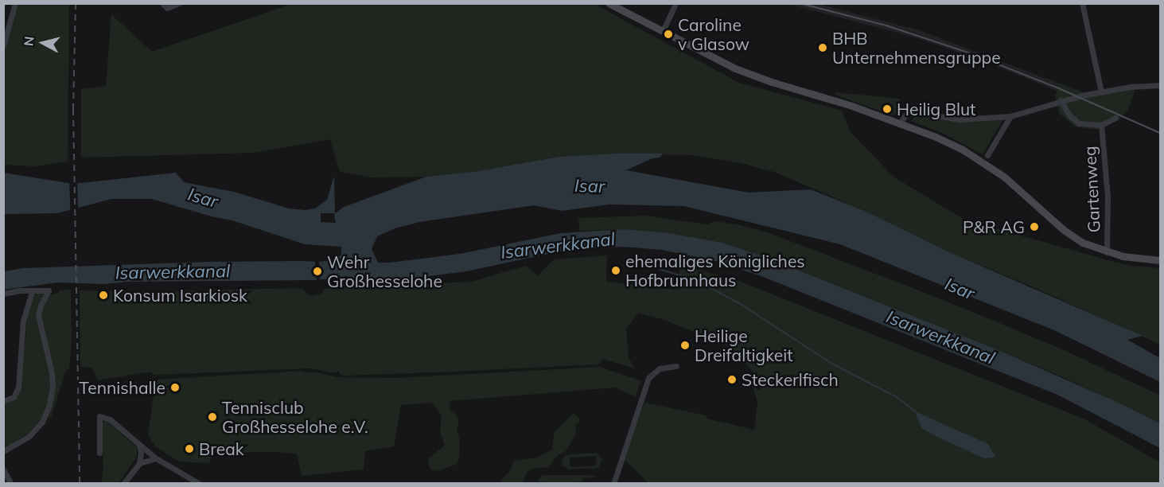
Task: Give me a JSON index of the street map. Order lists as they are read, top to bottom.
{
  "streets": {
    "street": ["Gartenweg"]
  },
  "water": ["Isar", "Isarwerkkanal"],
  "places": [
    "Caroline v Glasow",
    "BHB Unternehmensgruppe",
    "Heilig Blut",
    "P&R AG",
    "ehemaliges Königliches Hofbrunnhaus",
    "Wehr Großhesselohe",
    "Konsum Isarkiosk",
    "Heilige Dreifaltigkeit",
    "Steckerlfisch",
    "Tennishalle",
    "Tennisclub Großhesselohe e.V.",
    "Break"
  ],
  "north": "left"
}
